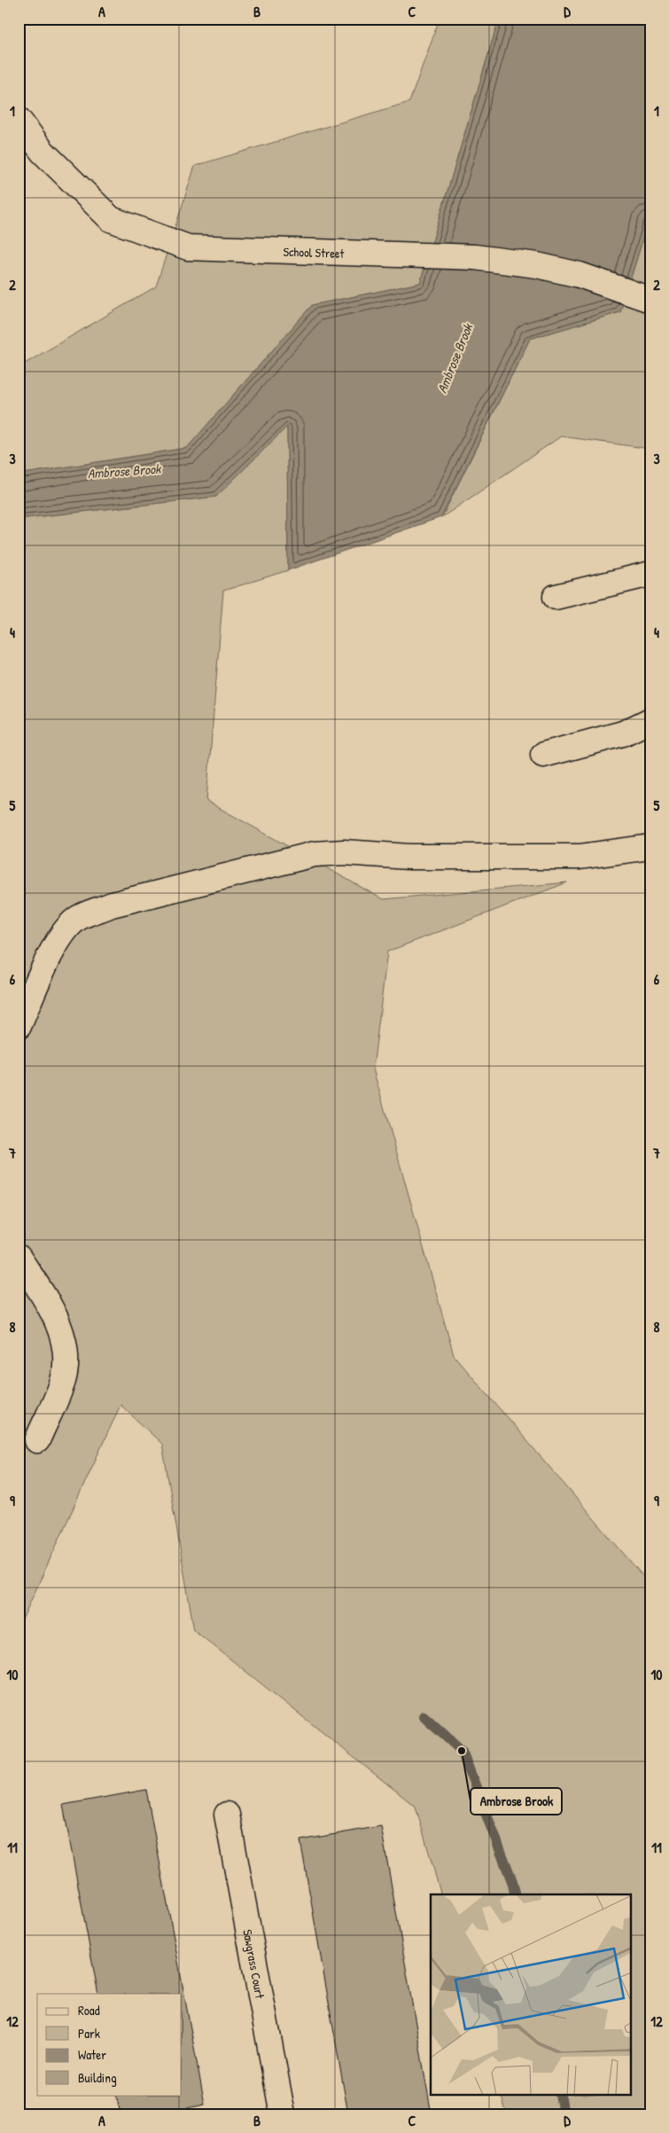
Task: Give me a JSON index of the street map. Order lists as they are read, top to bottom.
{
  "streets": {
    "street": ["School Street", "Sawgrass Court"]
  },
  "water": ["Ambrose Brook"],
  "places": ["Ambrose Brook"],
  "legend": [
    "Road",
    "Park",
    "Water",
    "Building"
  ],
  "grid": {
    "columns": [
      "A",
      "B",
      "C",
      "D"
    ],
    "rows": [
      "1",
      "2",
      "3",
      "4",
      "5",
      "6",
      "7",
      "8",
      "9",
      "10",
      "11",
      "12"
    ]
  }
}
